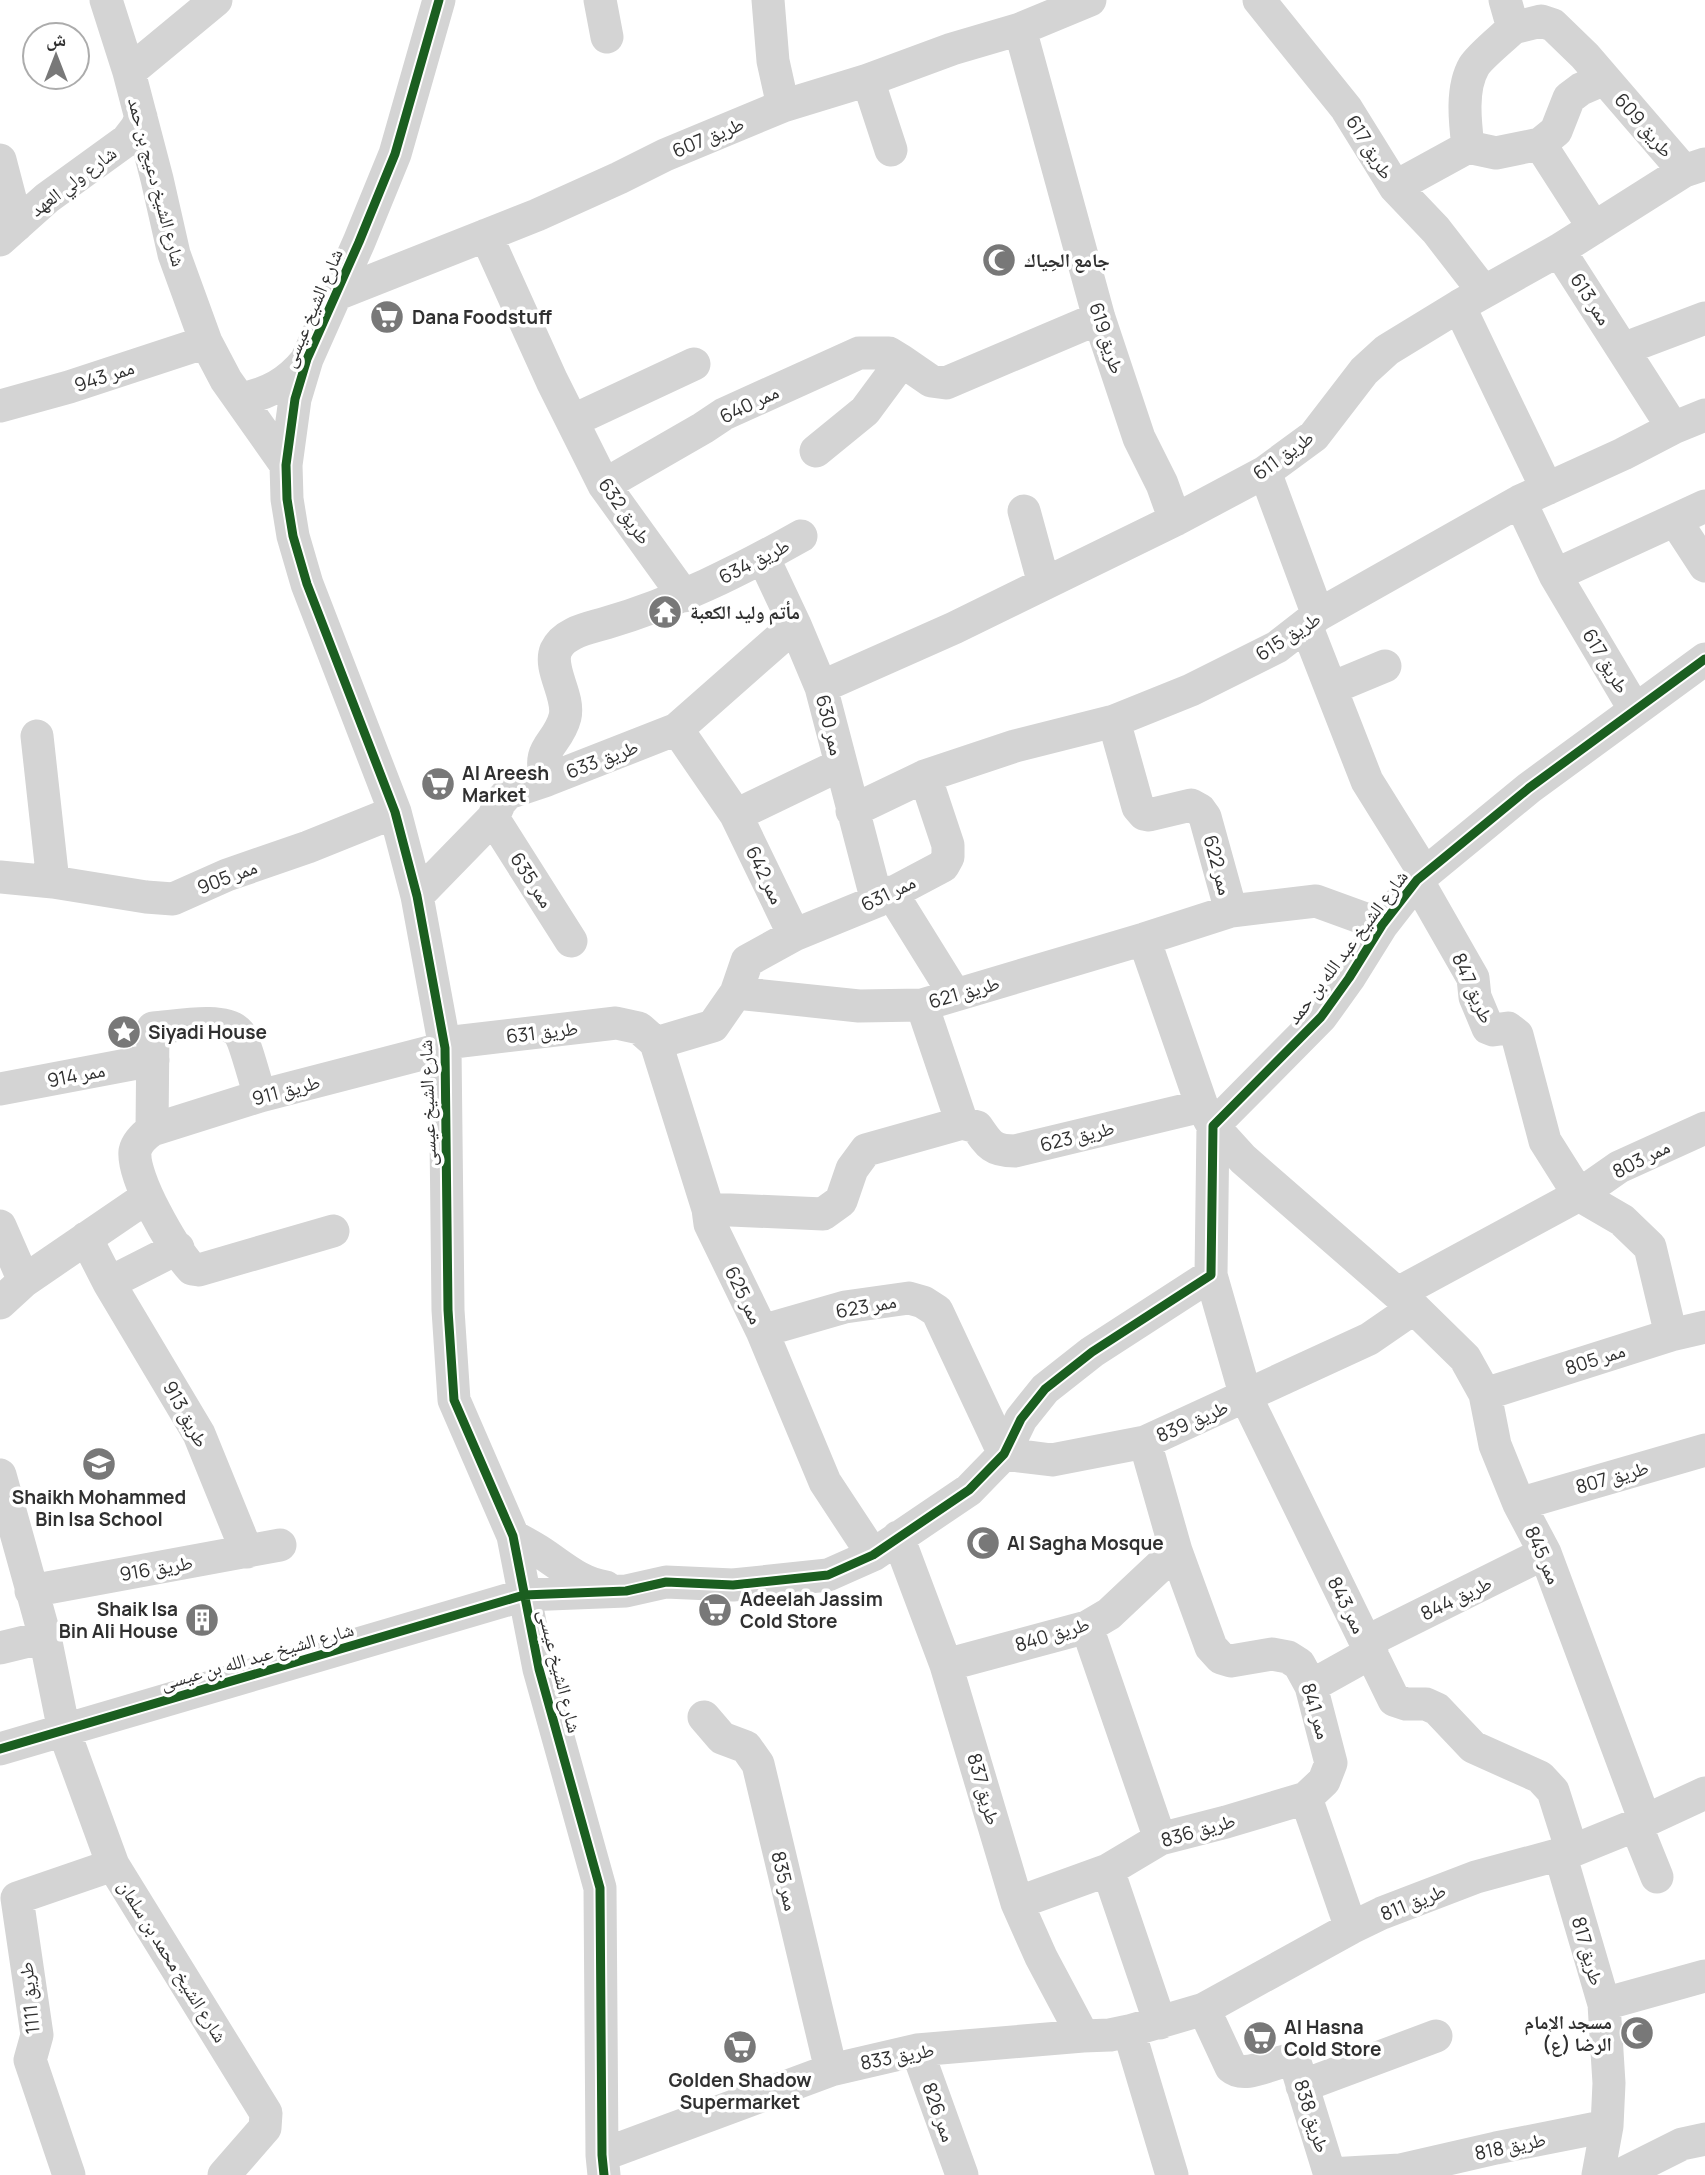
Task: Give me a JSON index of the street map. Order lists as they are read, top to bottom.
{
  "streets": {
    "street": [
      "طريق 609",
      "طريق 607",
      "طريق 617",
      "شارع ولي العهد",
      "شارع الشيخ دعيج بن حمد",
      "ممر 613",
      "شارع الشيخ عيسى",
      "طريق 619",
      "ممر 943",
      "ممر 640",
      "طريق 611",
      "طريق 632",
      "طريق 634",
      "طريق 615",
      "ممر 630",
      "طريق 633",
      "ممر 622",
      "ممر 642",
      "ممر 905",
      "ممر 635",
      "ممر 631",
      "شارع الشيخ عبد الله بن حمد",
      "طريق 847",
      "طريق 621",
      "طريق 631",
      "ممر 914",
      "طريق 911",
      "طريق 623",
      "ممر 803",
      "ممر 625",
      "ممر 623",
      "ممر 805",
      "طريق 913",
      "طريق 839",
      "طريق 807",
      "ممر 845",
      "طريق 916",
      "طريق 844",
      "ممر 843",
      "طريق 840",
      "شارع الشيخ عبد الله بن عيسى",
      "ممر 841",
      "طريق 837",
      "طريق 836",
      "ممر 835",
      "طريق 811",
      "طريق 817",
      "شارع الشيخ محمد بن سلمان",
      "طريق 1111",
      "طريق 833",
      "ممر 826",
      "طريق 838",
      "طريق 818"
    ]
  },
  "crossings": [
    ["طريق 609", "طريق 611"],
    ["طريق 607", "شارع الشيخ عيسى"],
    ["طريق 607", "طريق 619"],
    ["طريق 607", "طريق 632"],
    ["طريق 617", "طريق 611"],
    ["طريق 617", "طريق 615"],
    ["طريق 617", "شارع الشيخ عبد الله بن حمد"],
    ["شارع ولي العهد", "شارع الشيخ دعيج بن حمد"],
    ["شارع الشيخ دعيج بن حمد", "شارع الشيخ عيسى"],
    ["شارع الشيخ دعيج بن حمد", "ممر 943"],
    ["ممر 613", "طريق 611"],
    ["ممر 613", "طريق 615"],
    ["شارع الشيخ عيسى", "طريق 633"],
    ["شارع الشيخ عيسى", "ممر 905"],
    ["شارع الشيخ عيسى", "طريق 631"],
    ["شارع الشيخ عيسى", "طريق 911"],
    ["شارع الشيخ عيسى", "شارع الشيخ عبد الله بن عيسى"],
    ["شارع الشيخ عيسى", "طريق 833"],
    ["طريق 619", "ممر 640"],
    ["طريق 619", "طريق 611"],
    ["ممر 640", "طريق 632"],
    ["طريق 611", "ممر 630"],
    ["طريق 632", "طريق 634"],
    ["طريق 634", "ممر 630"],
    ["طريق 634", "طريق 633"],
    ["طريق 615", "ممر 630"],
    ["طريق 615", "ممر 622"],
    ["طريق 615", "ممر 631"],
    ["ممر 630", "طريق 633"],
    ["ممر 630", "ممر 631"],
    ["ممر 630", "طريق 621"],
    ["طريق 633", "ممر 642"],
    ["طريق 633", "ممر 635"],
    ["ممر 622", "طريق 621"],
    ["ممر 642", "ممر 631"],
    ["ممر 631", "طريق 621"],
    ["شارع الشيخ عبد الله بن حمد", "طريق 847"],
    ["شارع الشيخ عبد الله بن حمد", "طريق 621"],
    ["شارع الشيخ عبد الله بن حمد", "طريق 623"],
    ["شارع الشيخ عبد الله بن حمد", "ممر 845"],
    ["طريق 847", "ممر 803"],
    ["طريق 631", "طريق 911"],
    ["طريق 631", "ممر 625"],
    ["طريق 623", "ممر 845"],
    ["ممر 803", "طريق 839"],
    ["ممر 803", "ممر 845"],
    ["ممر 625", "ممر 623"],
    ["ممر 625", "طريق 837"],
    ["ممر 623", "طريق 839"],
    ["ممر 805", "ممر 845"],
    ["طريق 913", "طريق 916"],
    ["طريق 839", "ممر 845"],
    ["طريق 839", "ممر 843"],
    ["طريق 839", "ممر 841"],
    ["طريق 807", "ممر 845"],
    ["ممر 845", "طريق 844"],
    ["ممر 845", "طريق 811"],
    ["طريق 844", "ممر 843"],
    ["طريق 844", "ممر 841"],
    ["ممر 843", "طريق 811"],
    ["ممر 843", "طريق 817"],
    ["طريق 840", "ممر 841"],
    ["طريق 840", "طريق 837"],
    ["شارع الشيخ عبد الله بن عيسى", "شارع الشيخ محمد بن سلمان"],
    ["ممر 841", "طريق 836"],
    ["طريق 837", "طريق 836"],
    ["طريق 837", "طريق 833"],
    ["ممر 835", "طريق 833"],
    ["طريق 811", "طريق 817"],
    ["طريق 811", "طريق 833"],
    ["طريق 811", "طريق 838"],
    ["طريق 817", "طريق 818"],
    ["شارع الشيخ محمد بن سلمان", "طريق 1111"],
    ["طريق 833", "ممر 826"],
    ["طريق 833", "طريق 838"],
    ["طريق 838", "طريق 818"]
  ],
  "places": {
    "mosque": ["جامع الحِياك", "Al Sagha Mosque", "مسجد الإمام الرضا (ع)"],
    "supermarket": [
      "Dana Foodstuff",
      "Al Areesh Market",
      "Adeelah Jassim Cold Store",
      "Al Hasna Cold Store",
      "Golden Shadow Supermarket"
    ],
    "temple": ["مأتم وليد الكعبة"],
    "place": ["Siyadi House"],
    "school or university": ["Shaikh Mohammed Bin Isa School"],
    "building": ["Shaik Isa Bin Ali House"]
  },
  "north": "top"
}
